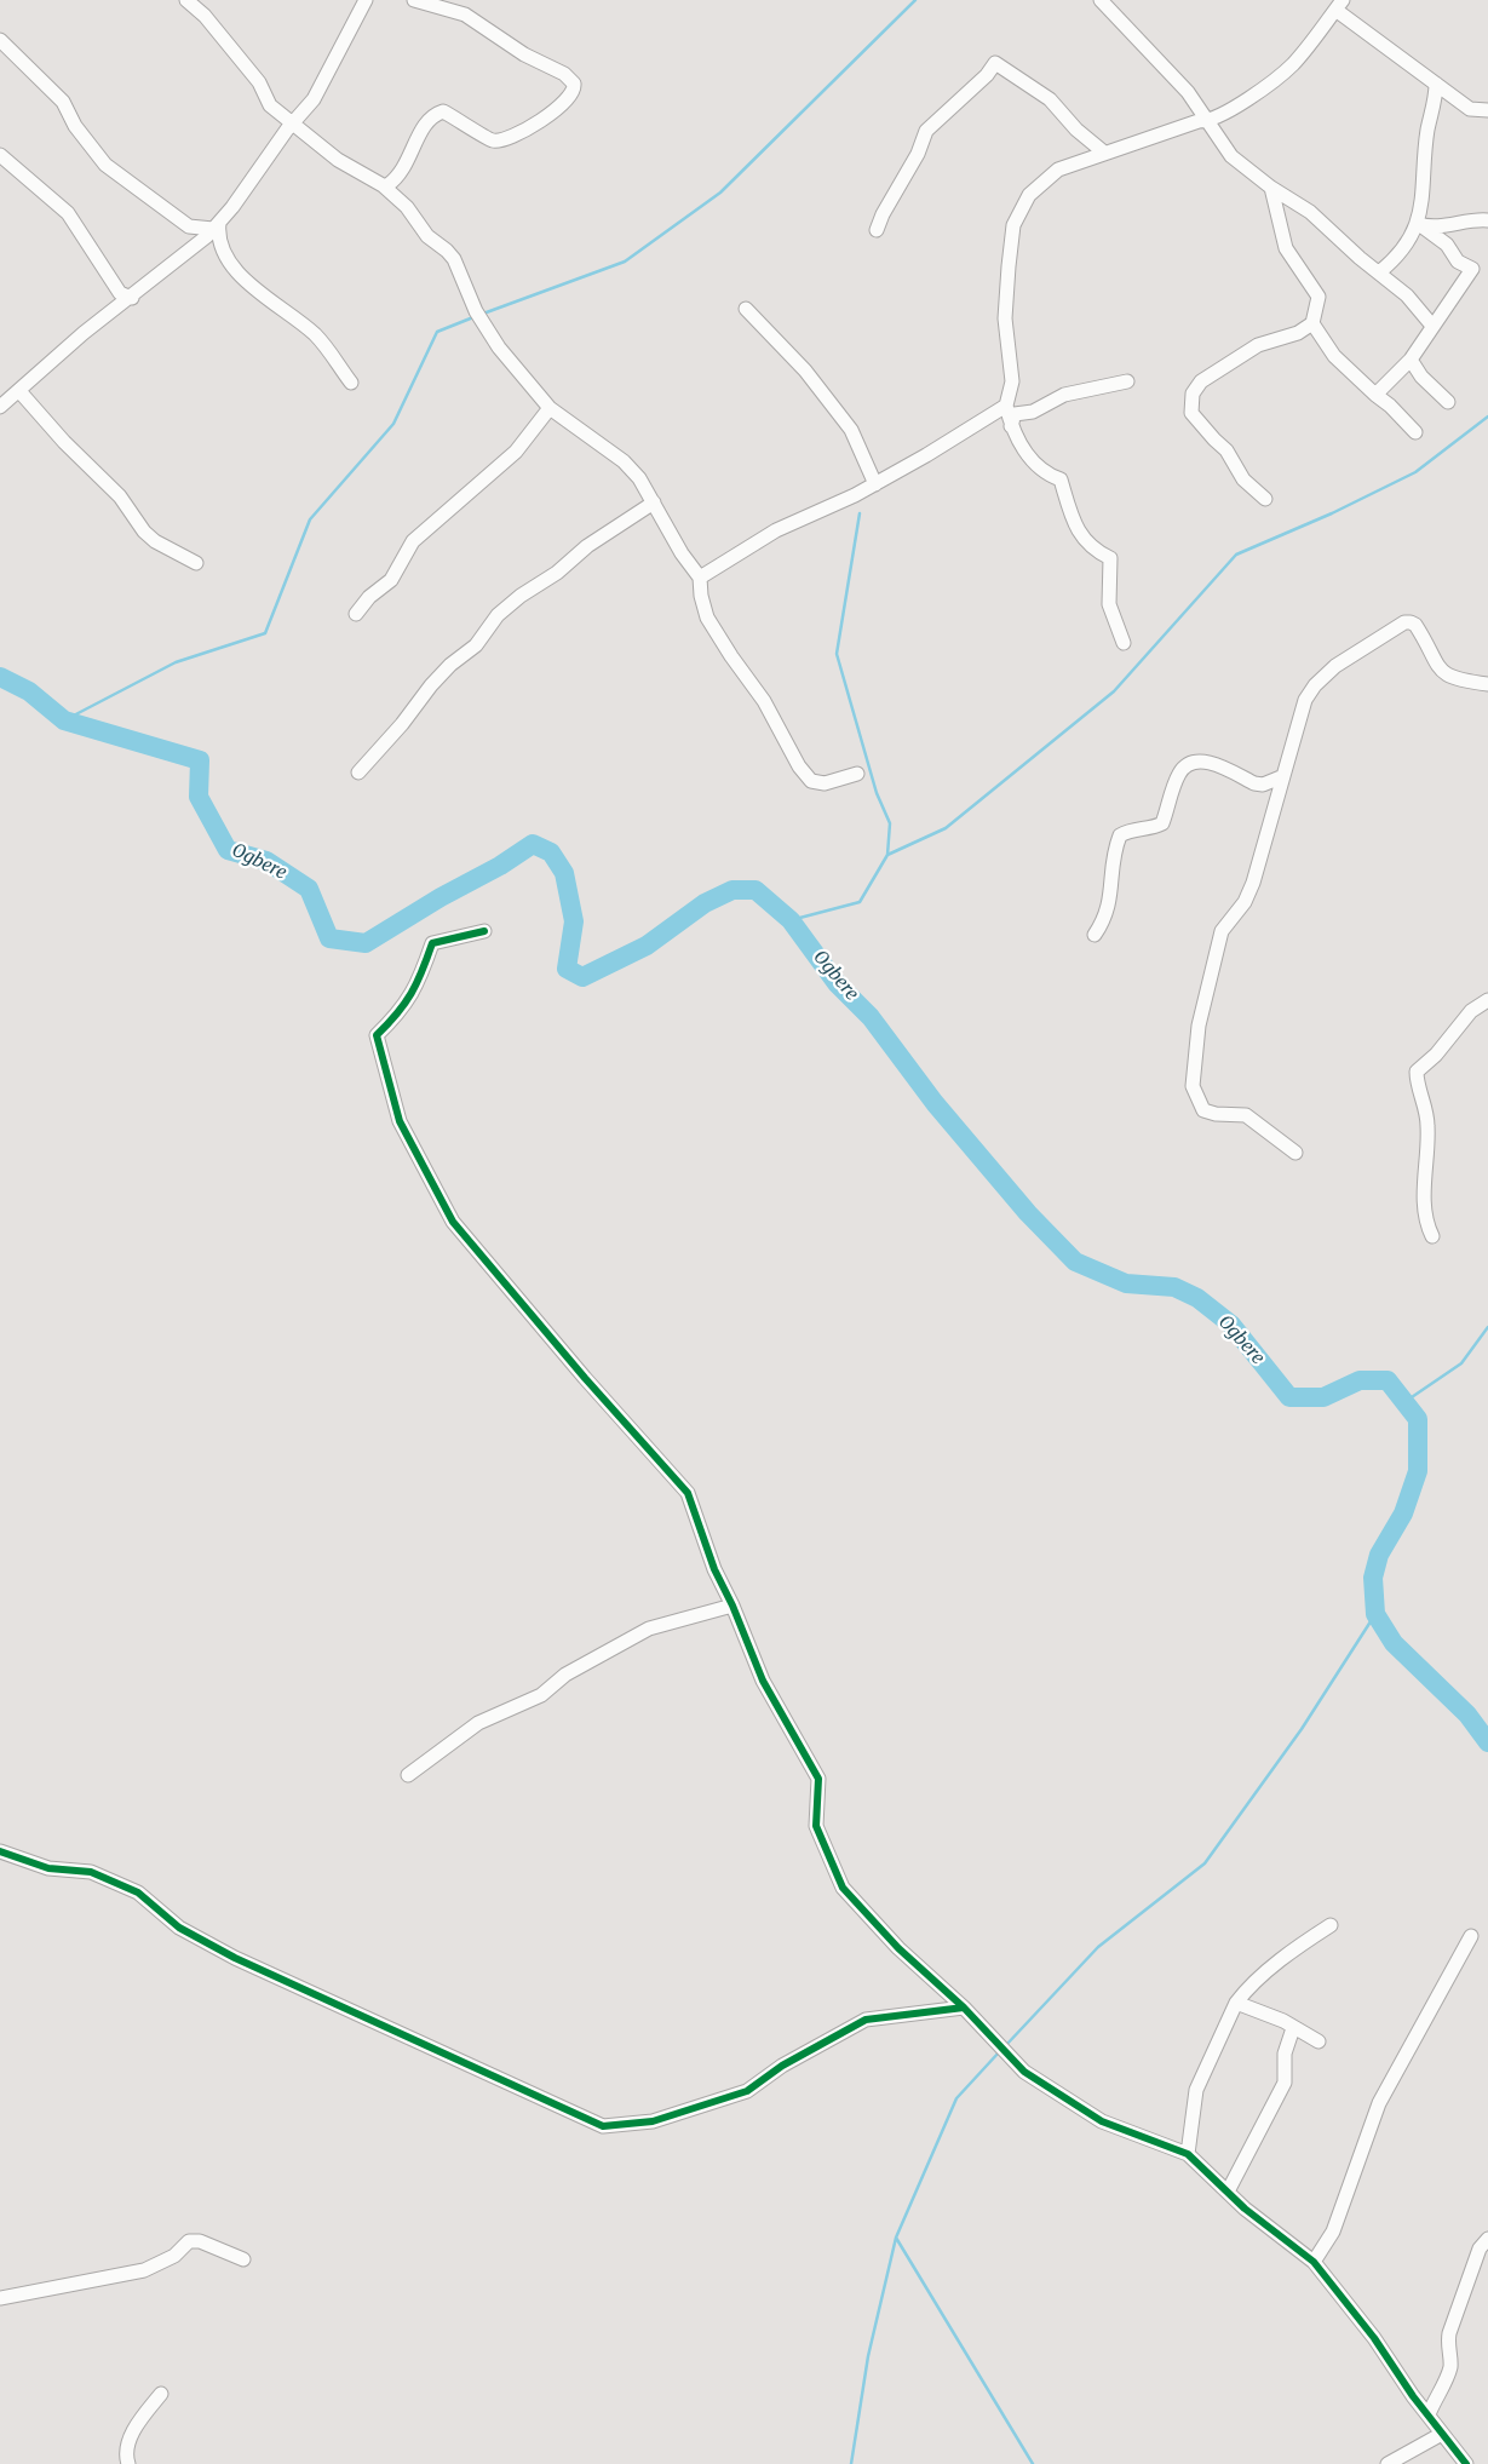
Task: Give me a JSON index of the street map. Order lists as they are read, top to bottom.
{
  "water": ["Ogbere"]
}
